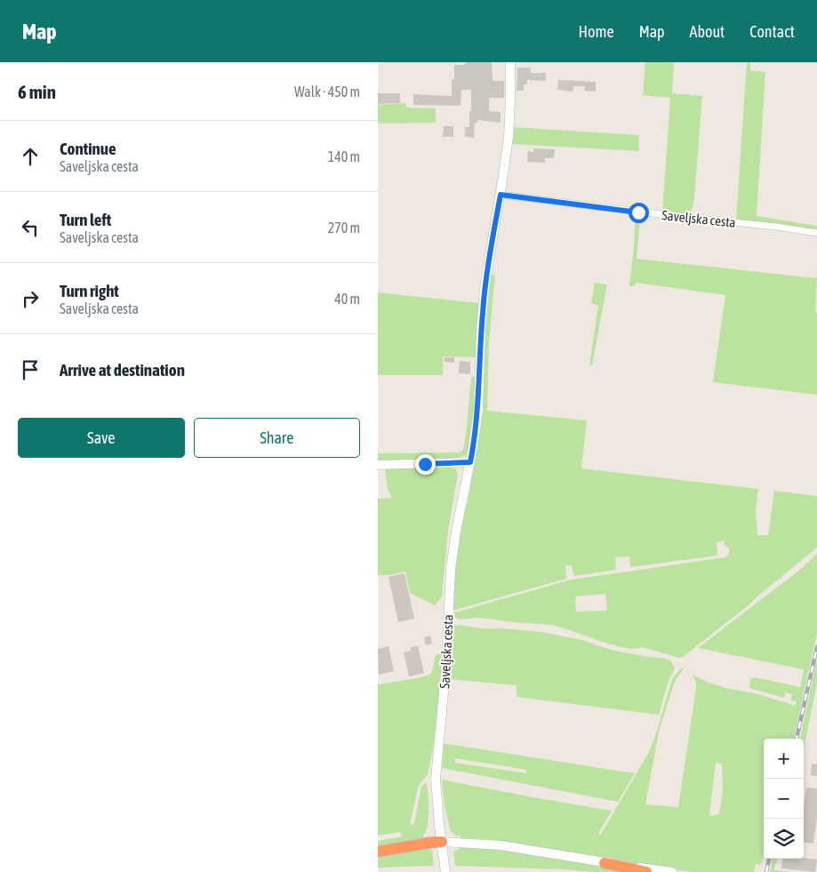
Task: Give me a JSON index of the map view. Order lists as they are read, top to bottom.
{
  "streets": {
    "street": ["Saveljska cesta"]
  },
  "page": {
    "header": "Map",
    "nav": [
      "Home",
      "Map",
      "About",
      "Contact"
    ],
    "heading": ["6 min", "Walk · 450 m"],
    "list": [
      ["Continue", "Saveljska cesta", "140 m"],
      ["Turn left", "Saveljska cesta", "270 m"],
      ["Turn right", "Saveljska cesta", "40 m"],
      "Arrive at destination"
    ],
    "buttons": ["Save", "Share"],
    "map_buttons": ["+", "−"]
  }
}
